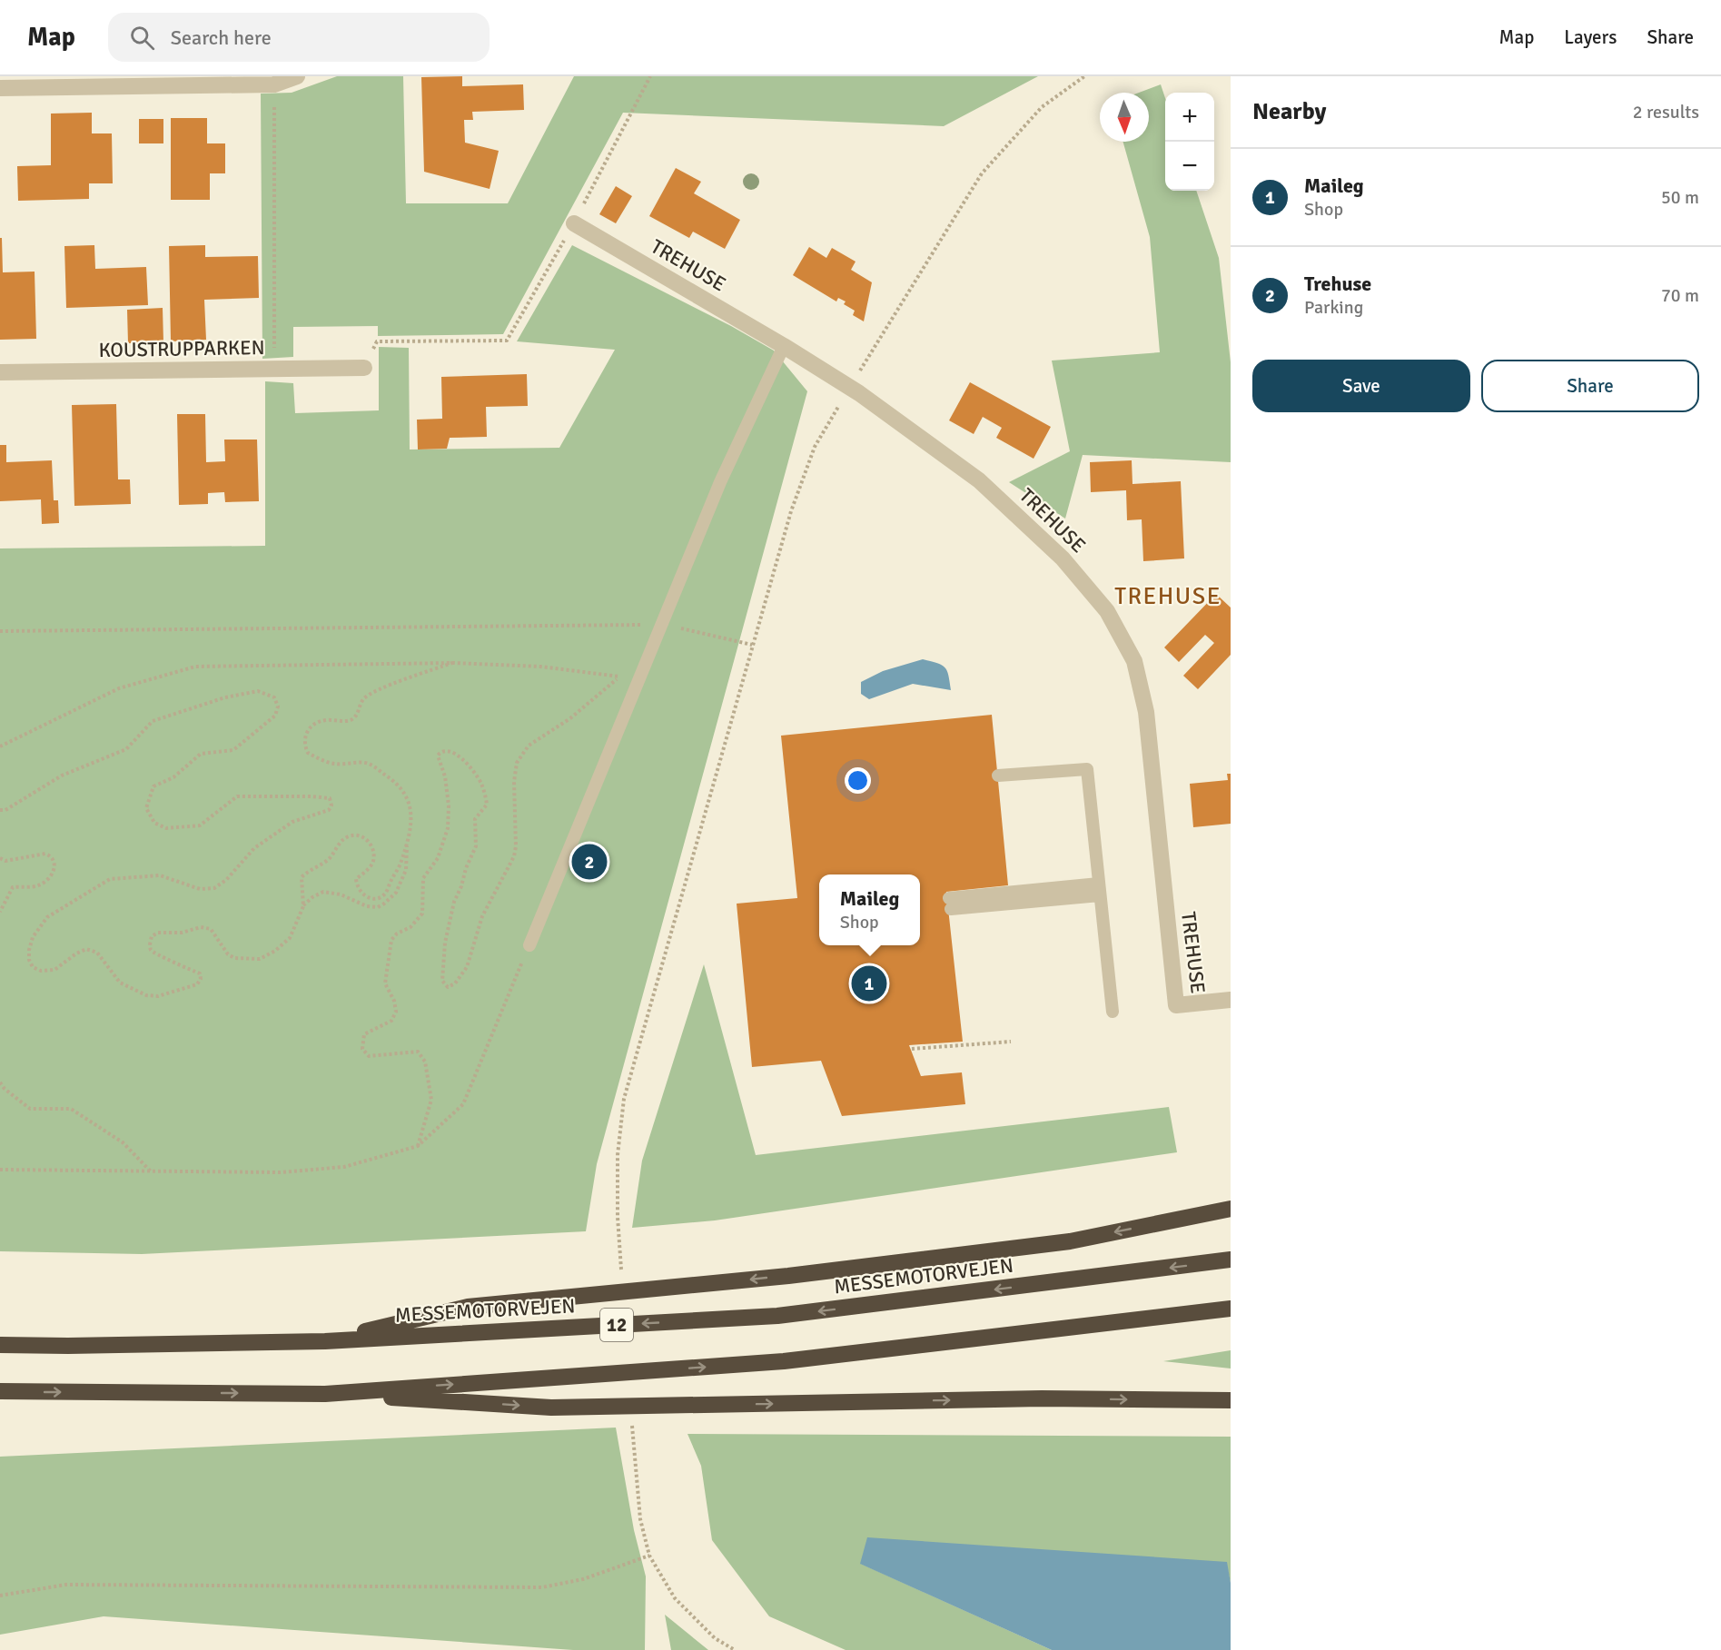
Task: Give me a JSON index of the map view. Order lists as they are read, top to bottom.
{
  "streets": {
    "highway": ["MESSEMOTORVEJEN", "12"],
    "street": ["TREHUSE", "KOUSTRUPPARKEN"]
  },
  "districts": ["TREHUSE"],
  "north": "bottom",
  "page": {
    "header": "Map",
    "search": "Search here",
    "nav": ["Map", "Layers", "Share"],
    "heading": ["Nearby", "2 results"],
    "map_buttons": ["+", "−"],
    "list": [
      {
        "mark": "1",
        "name": "Maileg",
        "note": "Shop",
        "value": "50 m"
      },
      {
        "mark": "2",
        "name": "Trehuse",
        "note": "Parking",
        "value": "70 m"
      }
    ],
    "buttons": ["Save", "Share"],
    "pins": ["2", "1"],
    "popup": ["Maileg", "Shop"]
  }
}
